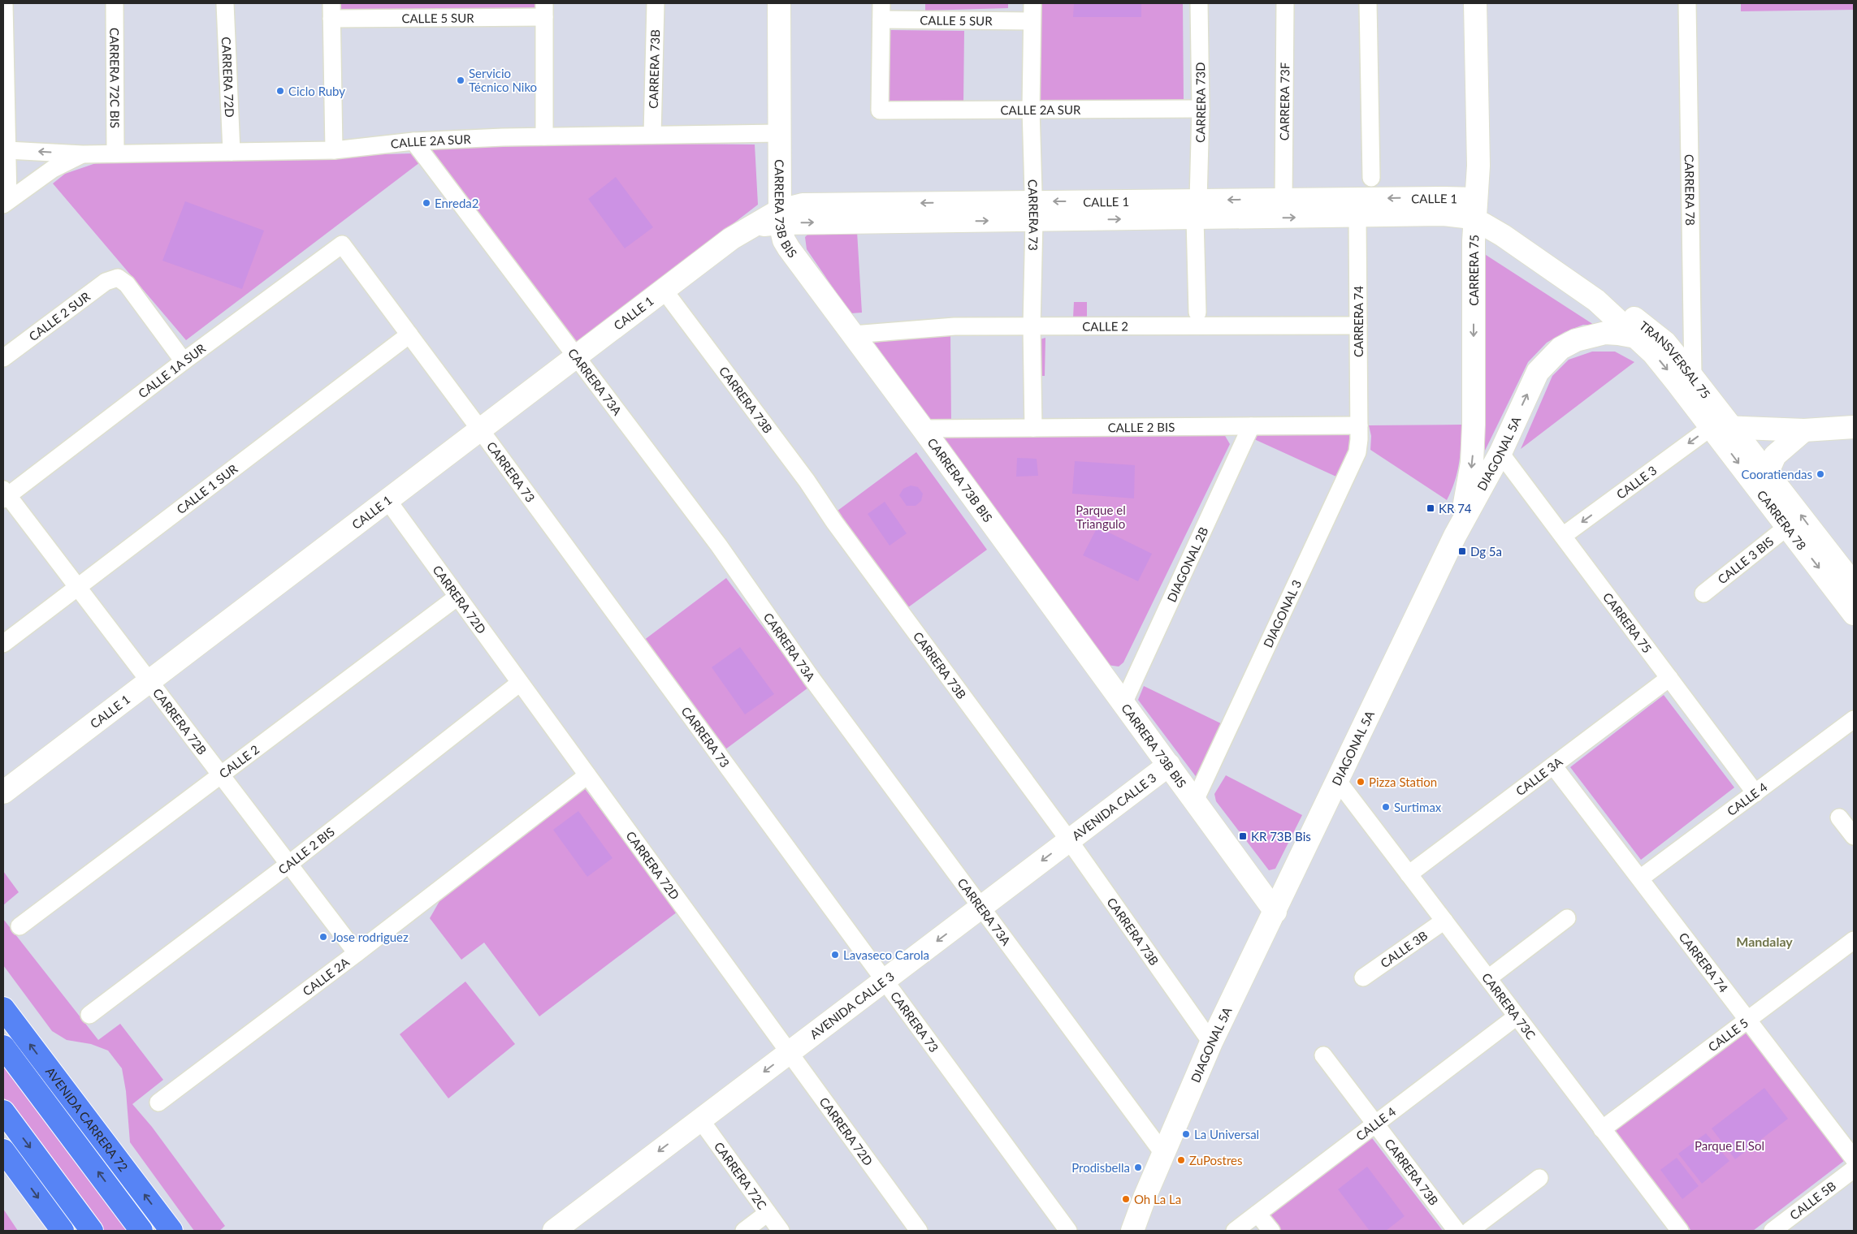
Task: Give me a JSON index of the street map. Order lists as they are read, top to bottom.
{
  "streets": {
    "highway": ["AVENIDA CARRERA 72"],
    "street": [
      "CALLE 5 SUR",
      "CARRERA 73B",
      "CARRERA 72D",
      "CARRERA 72C BIS",
      "CARRERA 73D",
      "CARRERA 73F",
      "CALLE 2A SUR",
      "CARRERA 78",
      "CALLE 1",
      "CARRERA 73B BIS",
      "CARRERA 73",
      "CARRERA 75",
      "CALLE 2 SUR",
      "CARRERA 74",
      "CALLE 2",
      "TRANSVERSAL 75",
      "CALLE 1A SUR",
      "CARRERA 73A",
      "CALLE 2 BIS",
      "DIAGONAL 5A",
      "CALLE 3",
      "CALLE 1 SUR",
      "CALLE 3 BIS",
      "DIAGONAL 2B",
      "DIAGONAL 3",
      "CARRERA 72B",
      "CALLE 3A",
      "CALLE 4",
      "AVENIDA CALLE 3",
      "CALLE 3B",
      "CALLE 2A",
      "CARRERA 73C",
      "CALLE 5",
      "CARRERA 72C",
      "CALLE 5B"
    ]
  },
  "crossings": [
    ["CALLE 5 SUR", "CALLE 2A SUR"],
    ["CALLE 5 SUR", "CARRERA 73"],
    ["CARRERA 73B", "CALLE 2A SUR"],
    ["CARRERA 73B", "CALLE 1"],
    ["CARRERA 73B", "DIAGONAL 5A"],
    ["CARRERA 73B", "CALLE 4"],
    ["CARRERA 73B", "AVENIDA CALLE 3"],
    ["CARRERA 72D", "CALLE 2A SUR"],
    ["CARRERA 72D", "CALLE 1"],
    ["CARRERA 72D", "CALLE 2"],
    ["CARRERA 72D", "CALLE 2 BIS"],
    ["CARRERA 72D", "AVENIDA CALLE 3"],
    ["CARRERA 72D", "CALLE 2A"],
    ["CARRERA 72C BIS", "CALLE 2A SUR"],
    ["CARRERA 73D", "CALLE 2A SUR"],
    ["CARRERA 73D", "CALLE 1"],
    ["CARRERA 73F", "CALLE 1"],
    ["CALLE 2A SUR", "CARRERA 73B BIS"],
    ["CALLE 2A SUR", "CARRERA 73"],
    ["CALLE 2A SUR", "CARRERA 73A"],
    ["CARRERA 78", "TRANSVERSAL 75"],
    ["CARRERA 78", "CALLE 3"],
    ["CARRERA 78", "CALLE 3 BIS"],
    ["CALLE 1", "CARRERA 73B BIS"],
    ["CALLE 1", "CARRERA 73"],
    ["CALLE 1", "CARRERA 75"],
    ["CALLE 1", "CARRERA 74"],
    ["CALLE 1", "TRANSVERSAL 75"],
    ["CALLE 1", "CARRERA 73A"],
    ["CALLE 1", "CARRERA 72B"],
    ["CARRERA 73B BIS", "CALLE 2"],
    ["CARRERA 73B BIS", "CALLE 2 BIS"],
    ["CARRERA 73B BIS", "DIAGONAL 5A"],
    ["CARRERA 73B BIS", "DIAGONAL 2B"],
    ["CARRERA 73B BIS", "DIAGONAL 3"],
    ["CARRERA 73B BIS", "AVENIDA CALLE 3"],
    ["CARRERA 73", "CALLE 2"],
    ["CARRERA 73", "CALLE 1A SUR"],
    ["CARRERA 73", "CALLE 2 BIS"],
    ["CARRERA 73", "CALLE 1 SUR"],
    ["CARRERA 73", "AVENIDA CALLE 3"],
    ["CARRERA 75", "TRANSVERSAL 75"],
    ["CARRERA 75", "DIAGONAL 5A"],
    ["CARRERA 75", "CALLE 3"],
    ["CARRERA 75", "CALLE 3A"],
    ["CARRERA 75", "CALLE 4"],
    ["CALLE 2 SUR", "CALLE 1A SUR"],
    ["CARRERA 74", "CALLE 2"],
    ["CARRERA 74", "CALLE 2 BIS"],
    ["CARRERA 74", "DIAGONAL 3"],
    ["CARRERA 74", "CALLE 3A"],
    ["CARRERA 74", "CALLE 4"],
    ["CARRERA 74", "CALLE 5"],
    ["CALLE 2", "CARRERA 72B"],
    ["TRANSVERSAL 75", "DIAGONAL 5A"],
    ["TRANSVERSAL 75", "CALLE 3"],
    ["CALLE 1A SUR", "CARRERA 72B"],
    ["CARRERA 73A", "DIAGONAL 5A"],
    ["CARRERA 73A", "AVENIDA CALLE 3"],
    ["CALLE 2 BIS", "DIAGONAL 2B"],
    ["CALLE 2 BIS", "DIAGONAL 3"],
    ["CALLE 2 BIS", "CARRERA 72B"],
    ["DIAGONAL 5A", "CARRERA 73C"],
    ["CALLE 1 SUR", "CARRERA 72B"],
    ["CARRERA 72B", "CALLE 2A"],
    ["CALLE 3A", "CARRERA 73C"],
    ["CALLE 4", "CARRERA 73C"],
    ["AVENIDA CALLE 3", "CARRERA 72C"],
    ["CALLE 3B", "CARRERA 73C"],
    ["CARRERA 73C", "CALLE 5"]
  ],
  "one_way": ["CALLE 3", "AVENIDA CALLE 3"],
  "districts": ["Mandalay"],
  "parks": ["Parque el Triangulo", "Parque El Sol"],
  "places": {
    "other": [
      "Servicio Técnico Niko",
      "Ciclo Ruby",
      "Enreda2",
      "Cooratiendas",
      "Pizza Station",
      "Surtimax",
      "Jose rodriguez",
      "Lavaseco Carola",
      "La Universal",
      "ZuPostres",
      "Prodisbella",
      "Oh La La"
    ],
    "transit": ["KR 74", "Dg 5a", "KR 73B Bis"]
  }
}
